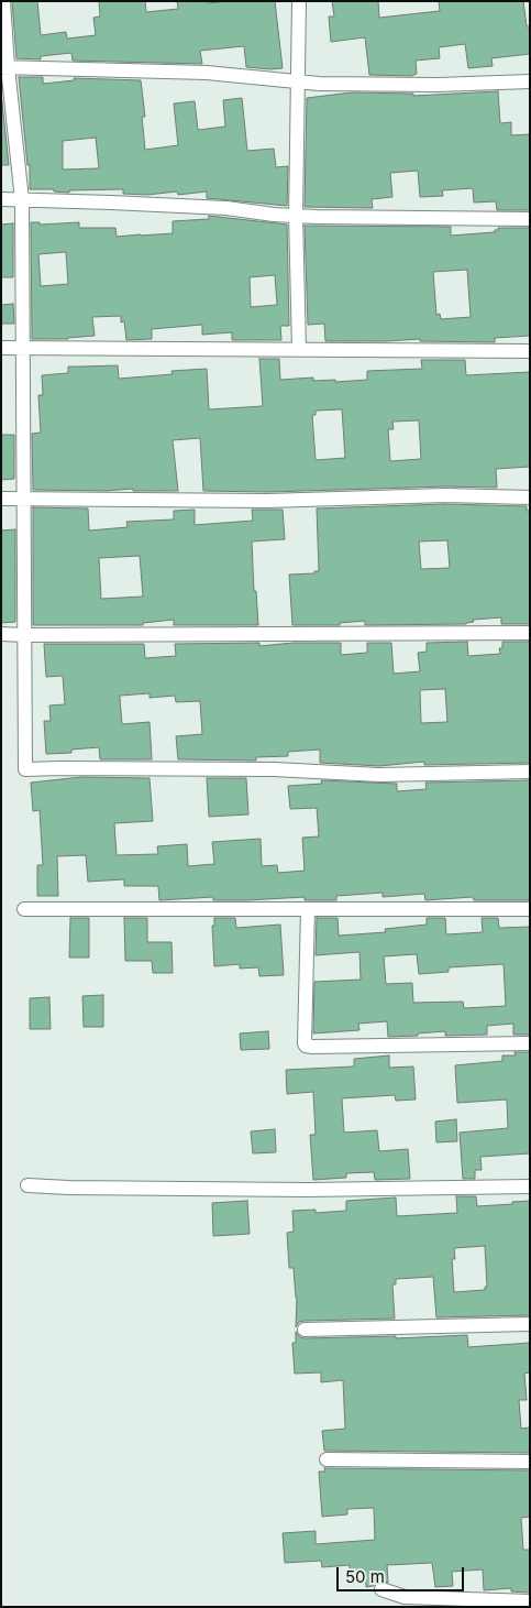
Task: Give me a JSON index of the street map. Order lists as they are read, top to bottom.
{
  "scale_bar": "50 m"
}
